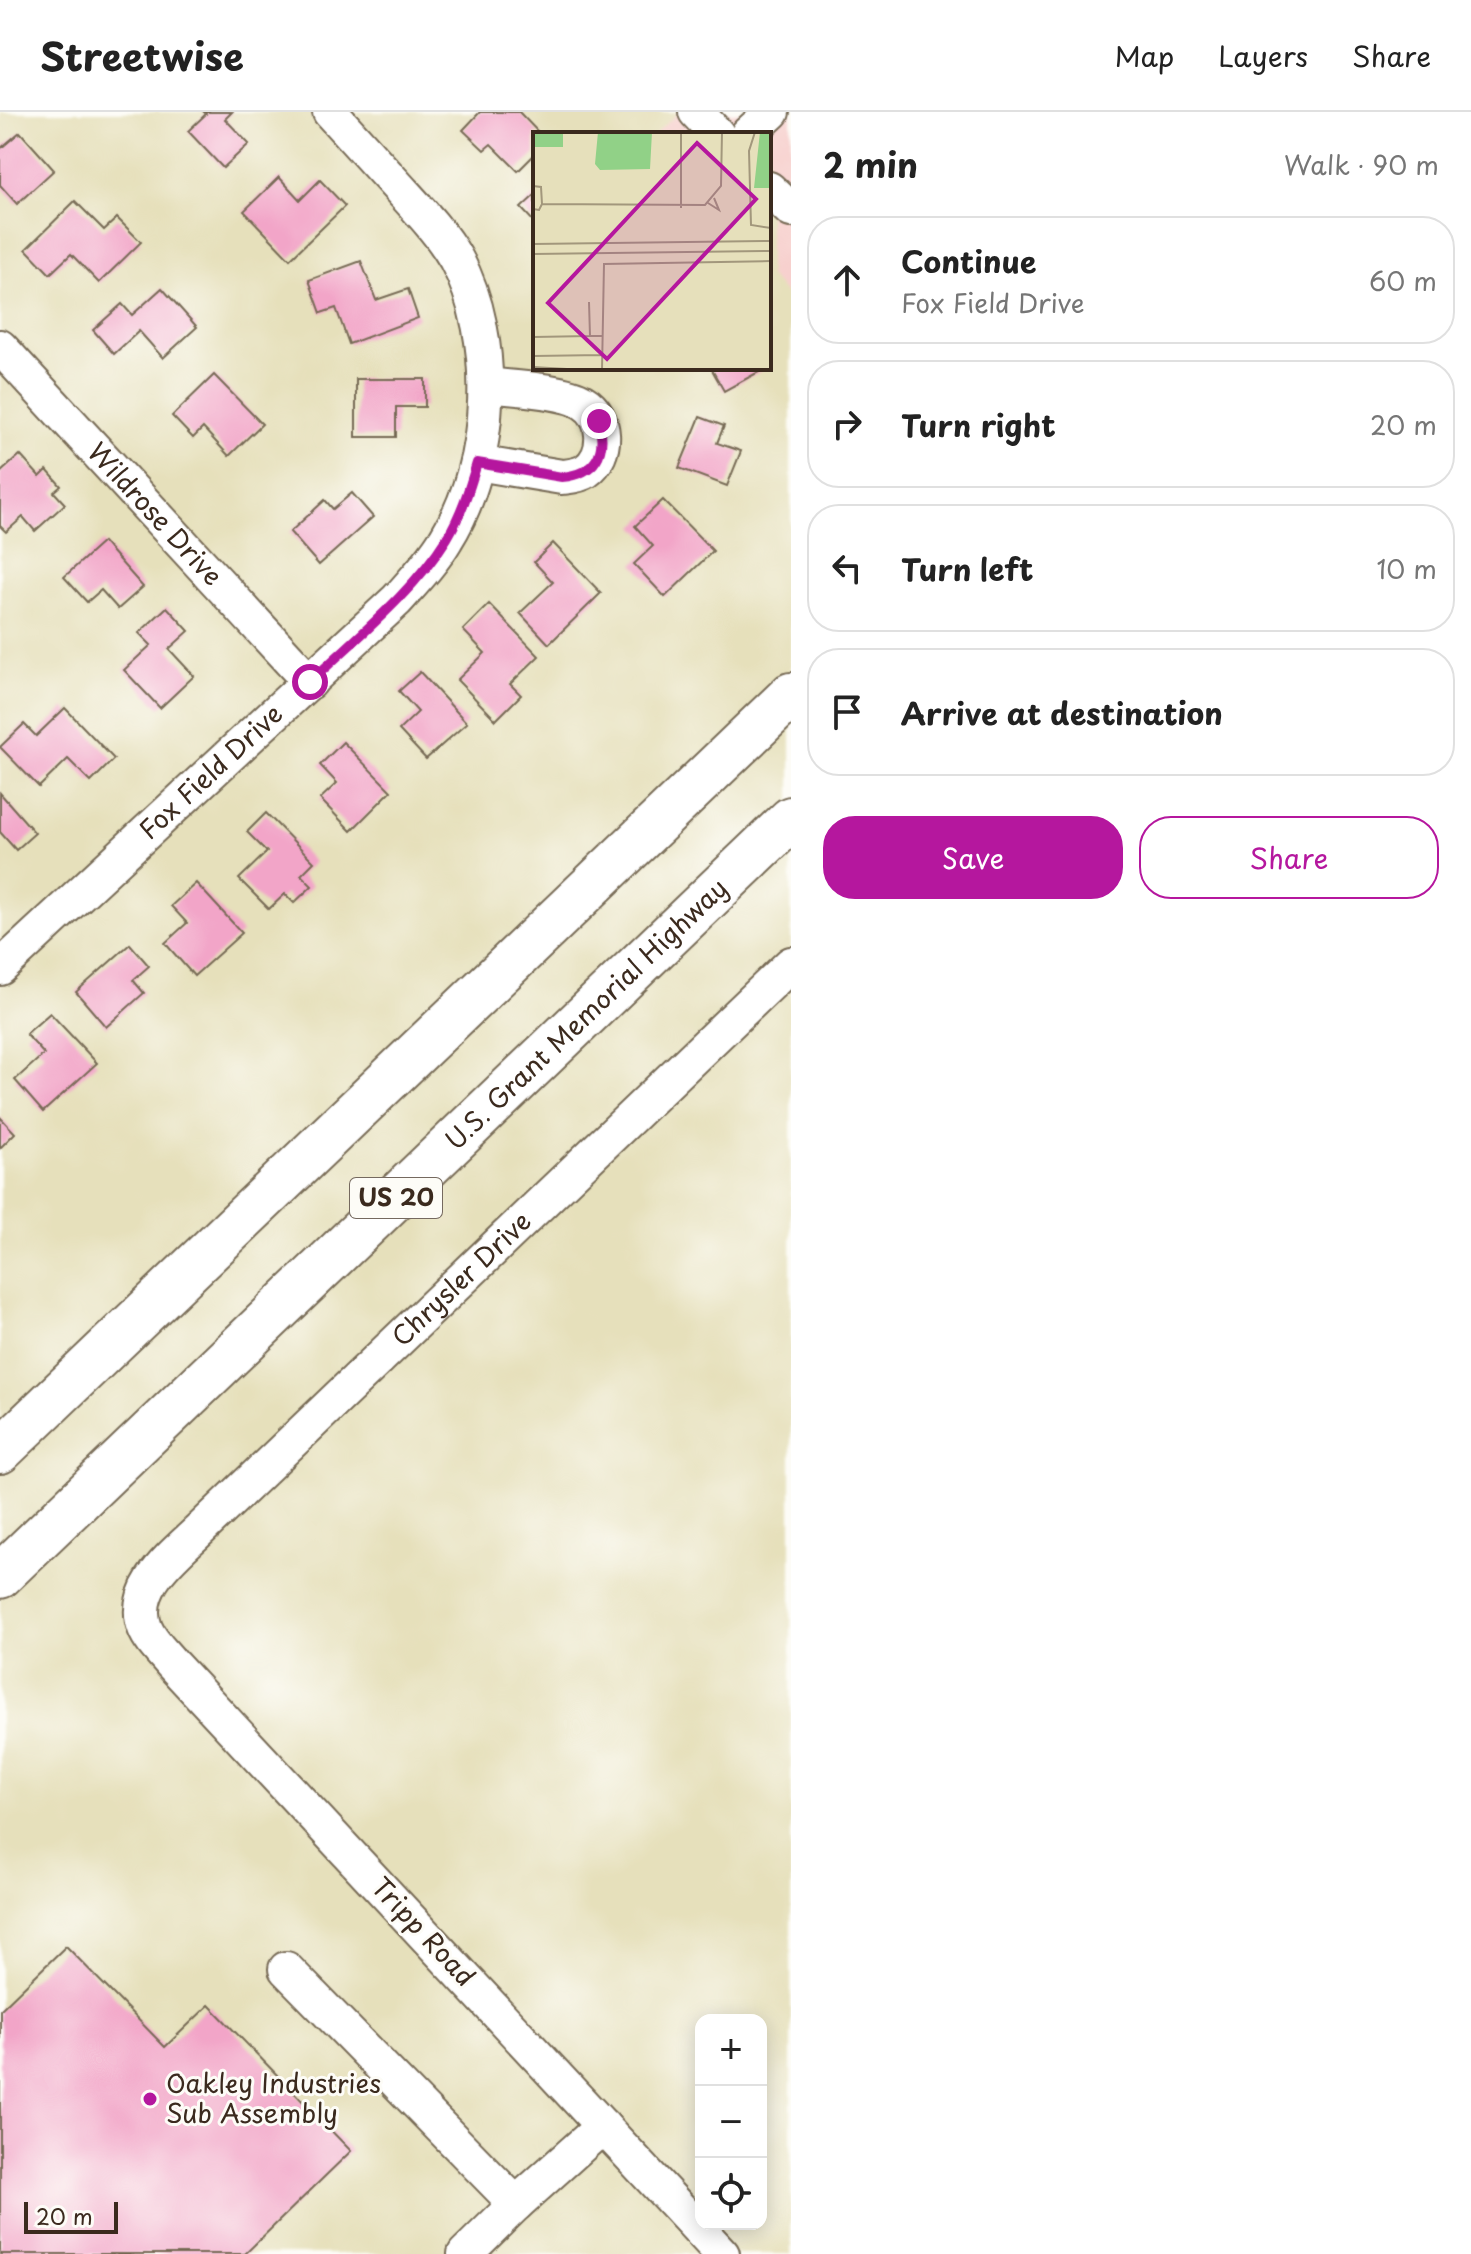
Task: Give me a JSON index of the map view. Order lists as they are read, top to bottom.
{
  "streets": {
    "main road": ["U.S. Grant Memorial Highway", "US 20"],
    "street": [
      "Wildrose Drive",
      "Fox Field Drive",
      "Chrysler Drive",
      "Tripp Road"
    ]
  },
  "crossings": [
    ["Wildrose Drive", "Fox Field Drive"],
    ["Chrysler Drive", "Tripp Road"]
  ],
  "places": ["Oakley Industries Sub Assembly"],
  "scale_bar": "20 m",
  "page": {
    "header": "Streetwise",
    "nav": ["Map", "Layers", "Share"],
    "heading": ["2 min", "Walk · 90 m"],
    "list": [
      ["Continue", "Fox Field Drive", "60 m"],
      ["Turn right", "20 m"],
      ["Turn left", "10 m"],
      "Arrive at destination"
    ],
    "buttons": ["Save", "Share"],
    "map_buttons": ["+", "−"],
    "scale": "20 m"
  }
}
